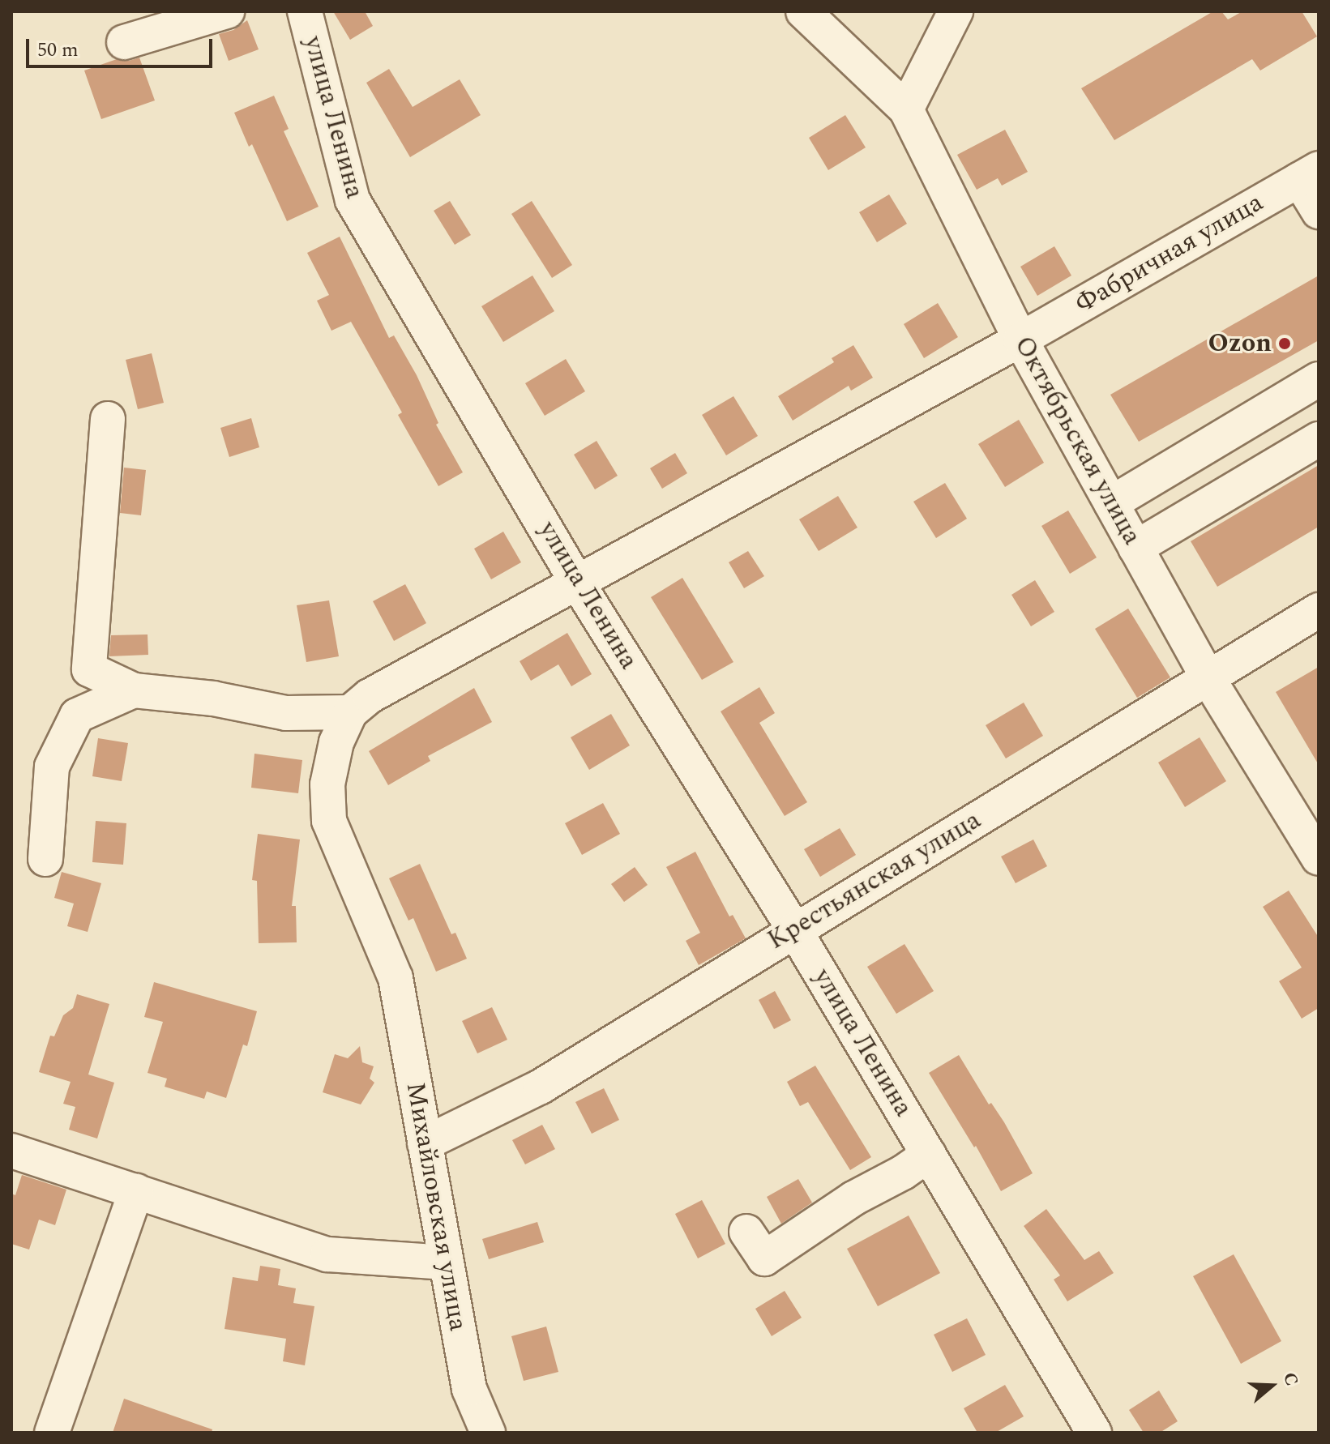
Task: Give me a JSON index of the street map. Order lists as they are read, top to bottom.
{
  "streets": {
    "street": [
      "улица Ленина",
      "Фабричная улица",
      "Октябрьская улица",
      "Крестьянская улица",
      "Михайловская улица"
    ]
  },
  "crossings": [
    ["улица Ленина", "Фабричная улица"],
    ["улица Ленина", "Крестьянская улица"],
    ["Фабричная улица", "Октябрьская улица"],
    ["Фабричная улица", "Михайловская улица"],
    ["Октябрьская улица", "Крестьянская улица"],
    ["Крестьянская улица", "Михайловская улица"]
  ],
  "places": ["Ozon"],
  "scale_bar": "50 m",
  "north": "right"
}
